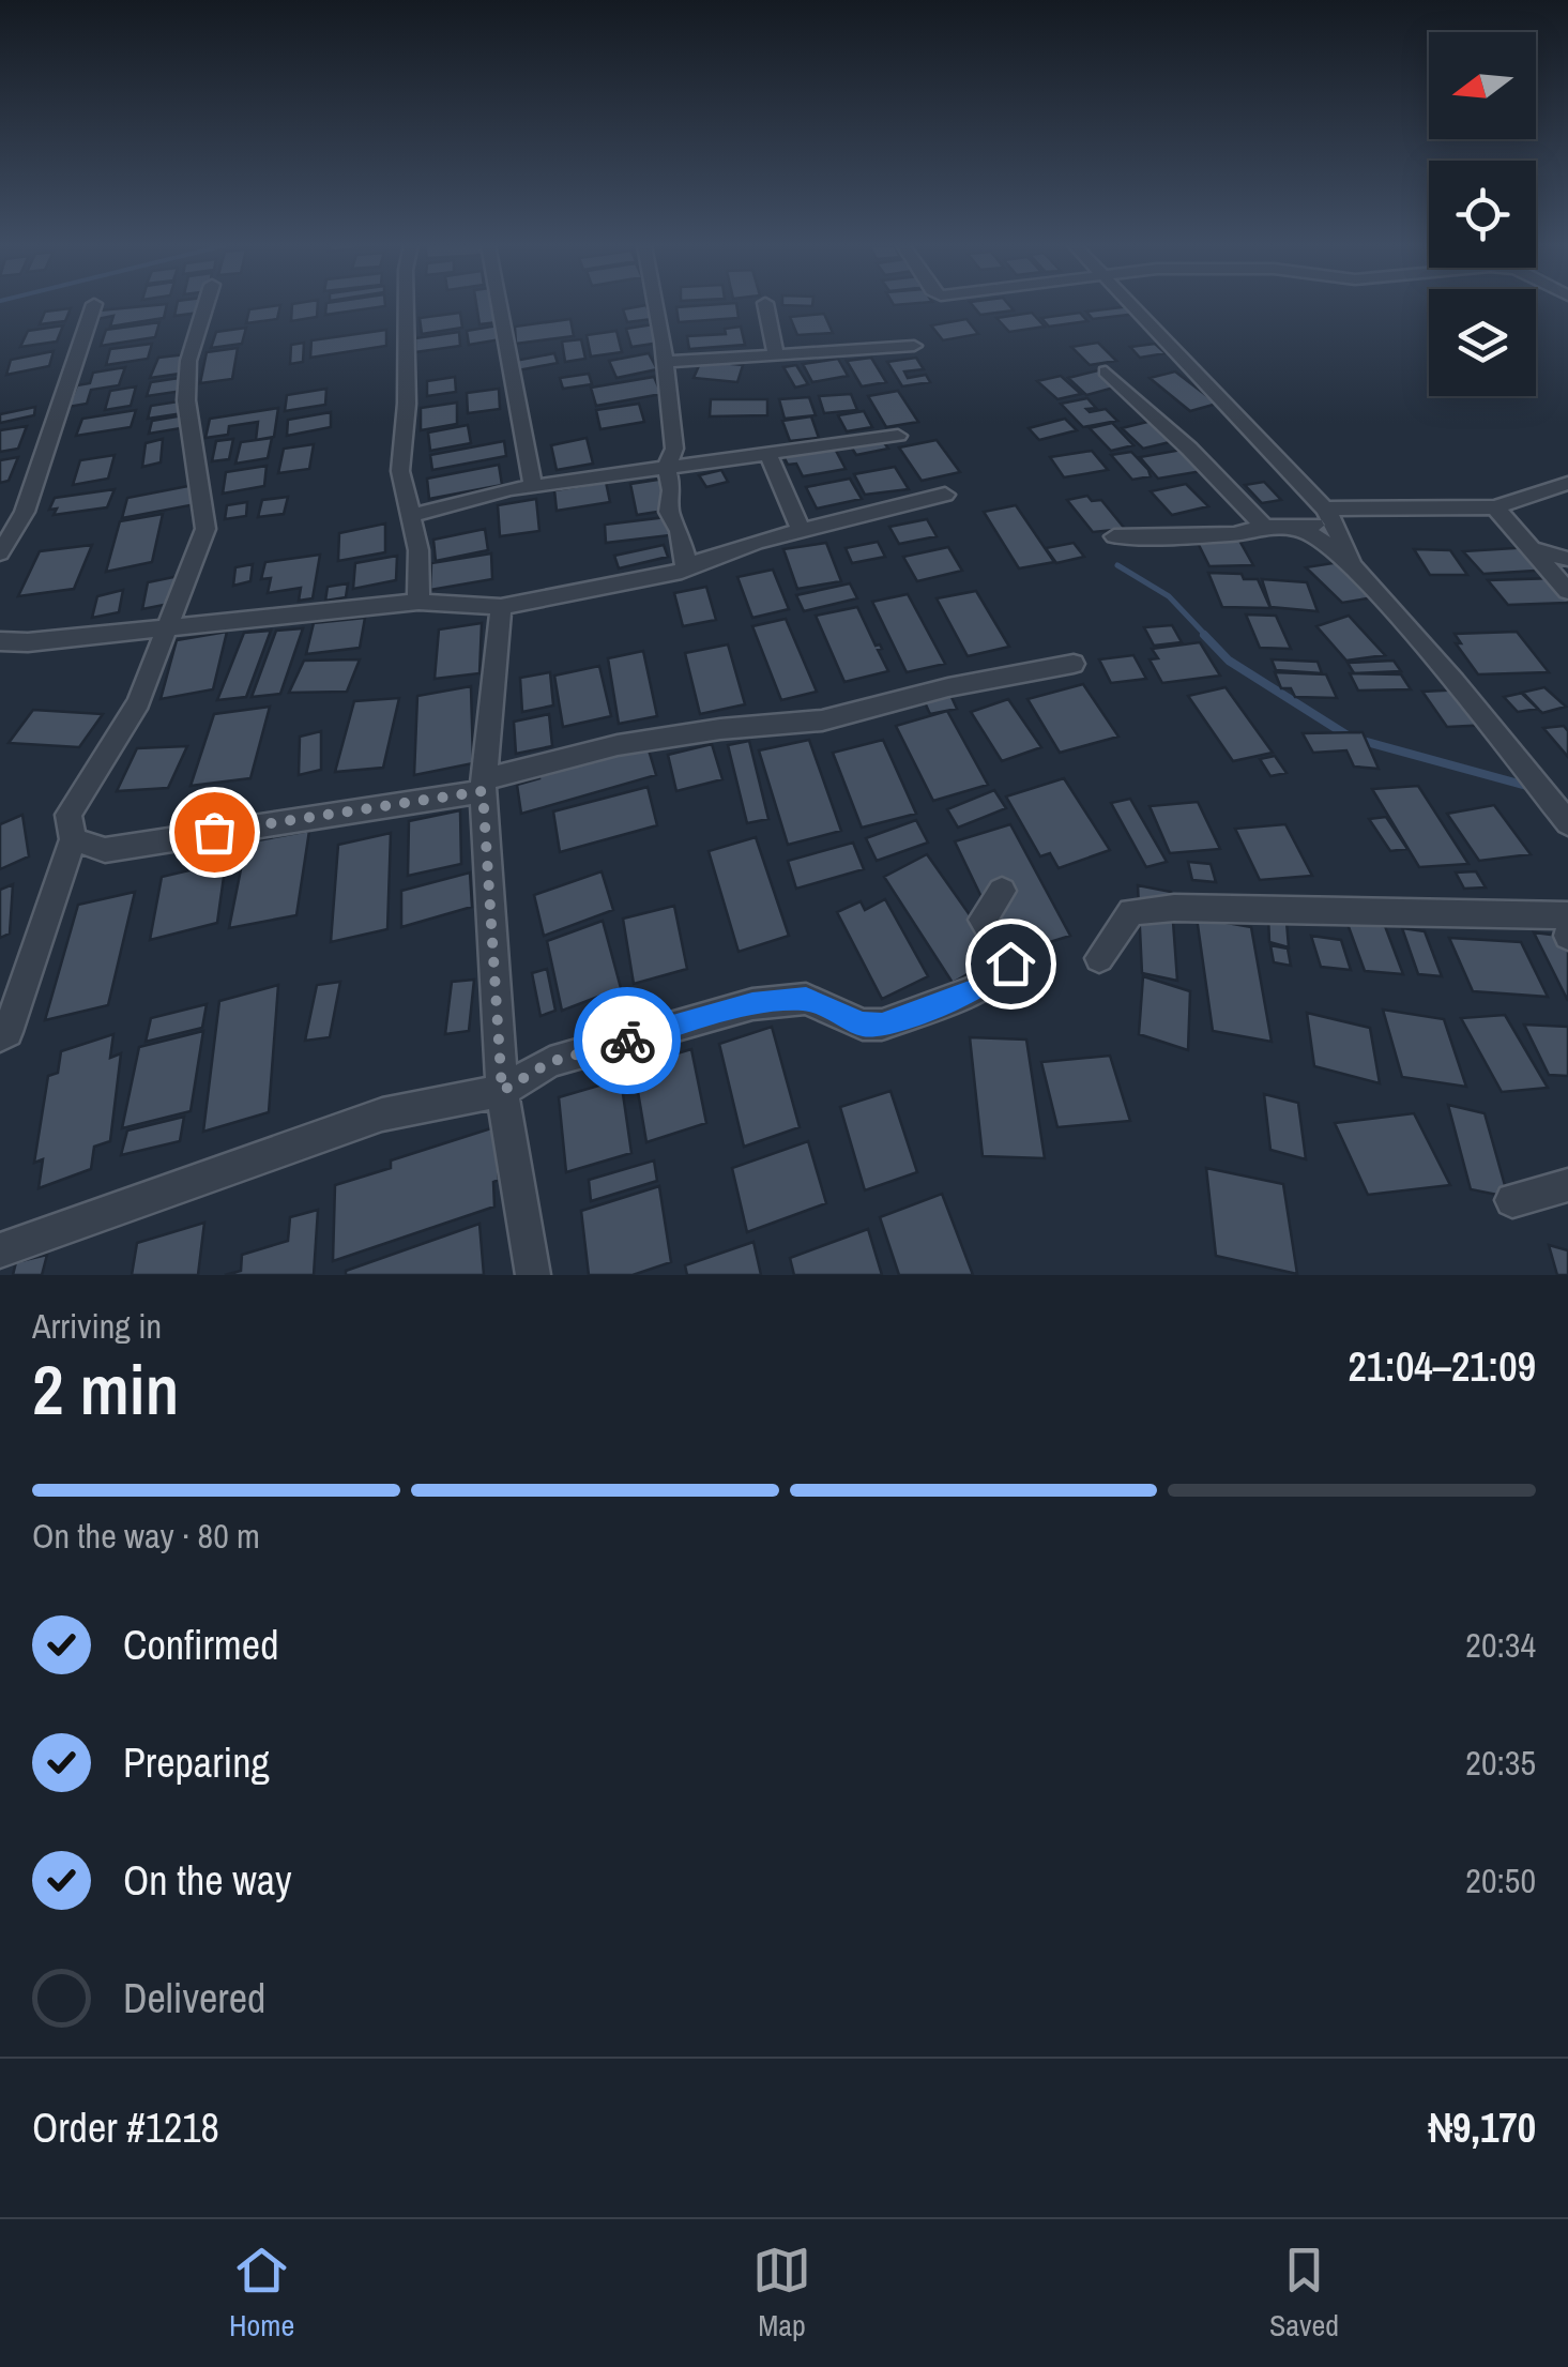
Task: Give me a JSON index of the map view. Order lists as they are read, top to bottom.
{
  "north": "left",
  "page": {
    "heading": ["2 min", "Arriving in", "21:04–21:09"],
    "panel": ["Order #1218", "₦9,170"],
    "bar": "On the way · 80 m",
    "list": [
      ["Confirmed", "20:34"],
      ["Preparing", "20:35"],
      ["On the way", "20:50"],
      "Delivered"
    ],
    "tabs": ["Home", "Map", "Saved"]
  }
}
